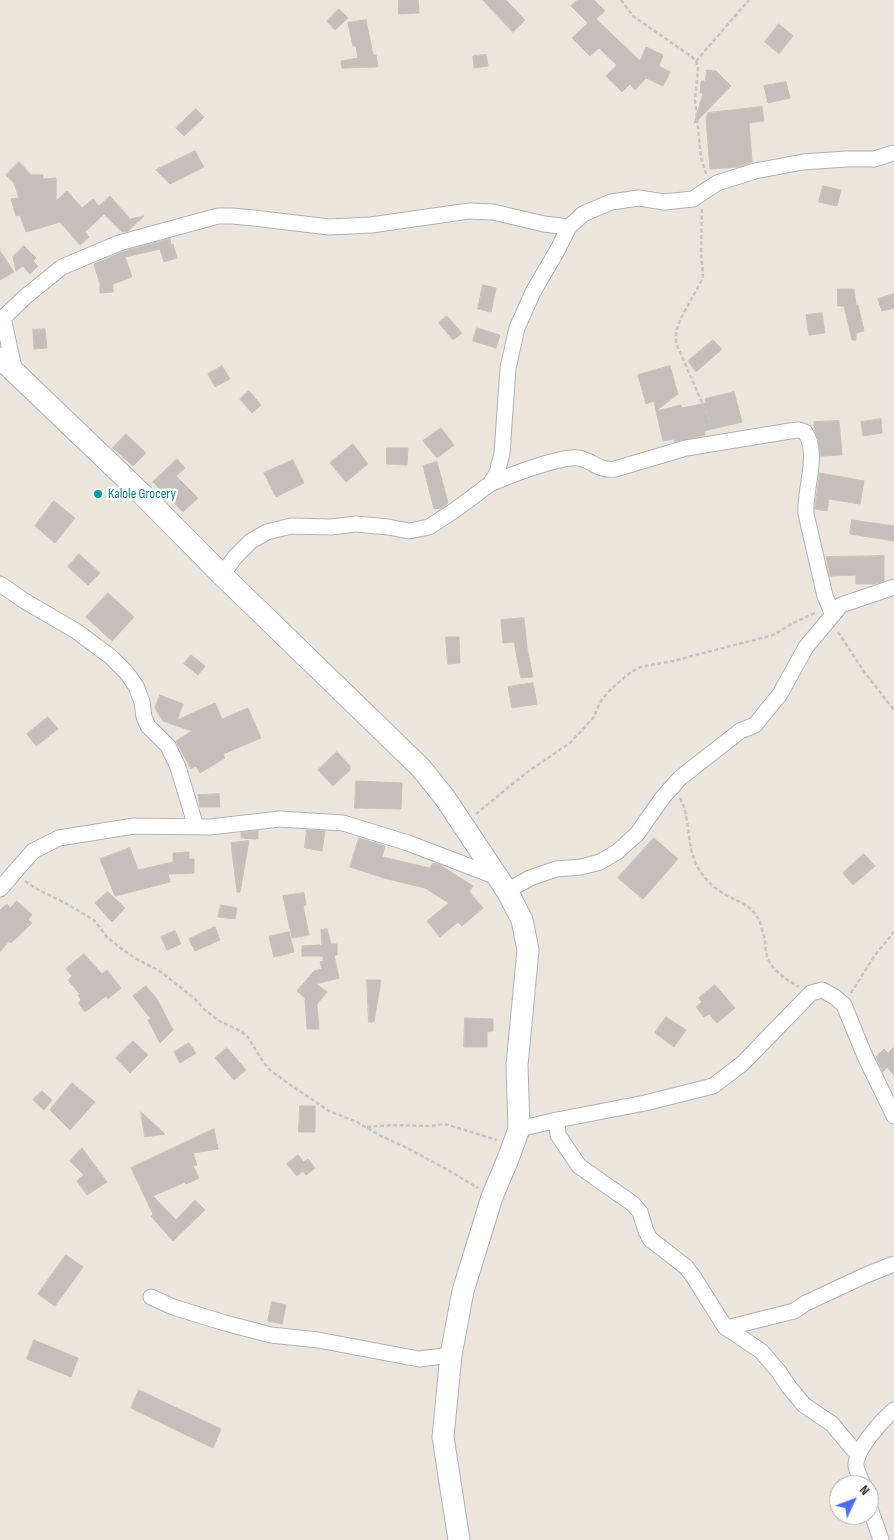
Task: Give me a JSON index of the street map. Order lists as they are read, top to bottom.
{
  "places": ["Kalole Grocery"],
  "north": "top right"
}
